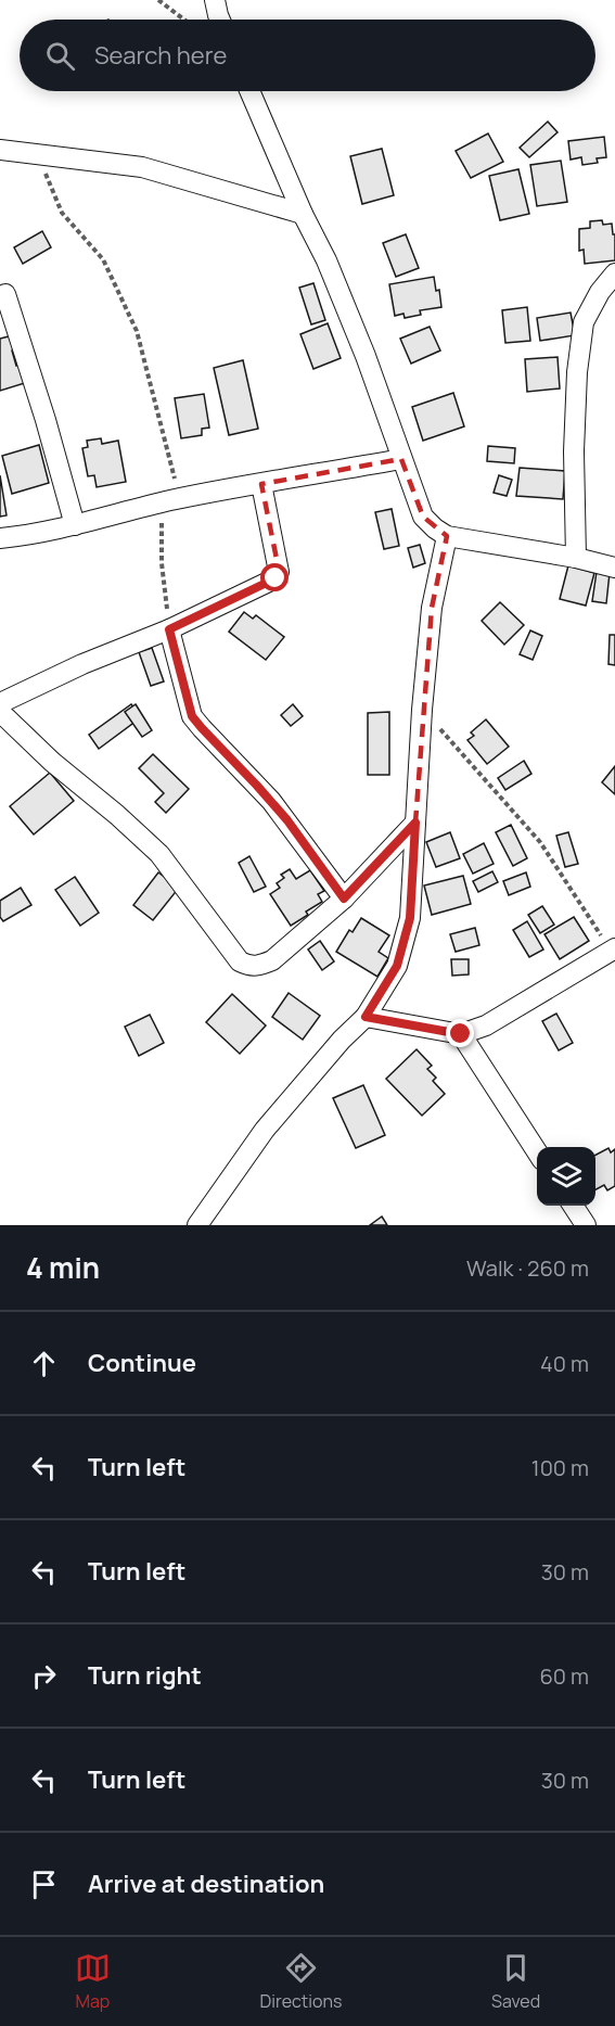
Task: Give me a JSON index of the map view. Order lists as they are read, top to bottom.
{
  "page": {
    "search": "Search here",
    "heading": ["4 min", "Walk · 260 m"],
    "list": [
      ["Continue", "40 m"],
      ["Turn left", "100 m"],
      ["Turn left", "30 m"],
      ["Turn right", "60 m"],
      ["Turn left", "30 m"],
      "Arrive at destination"
    ],
    "nav": ["Map", "Directions", "Saved"]
  }
}
